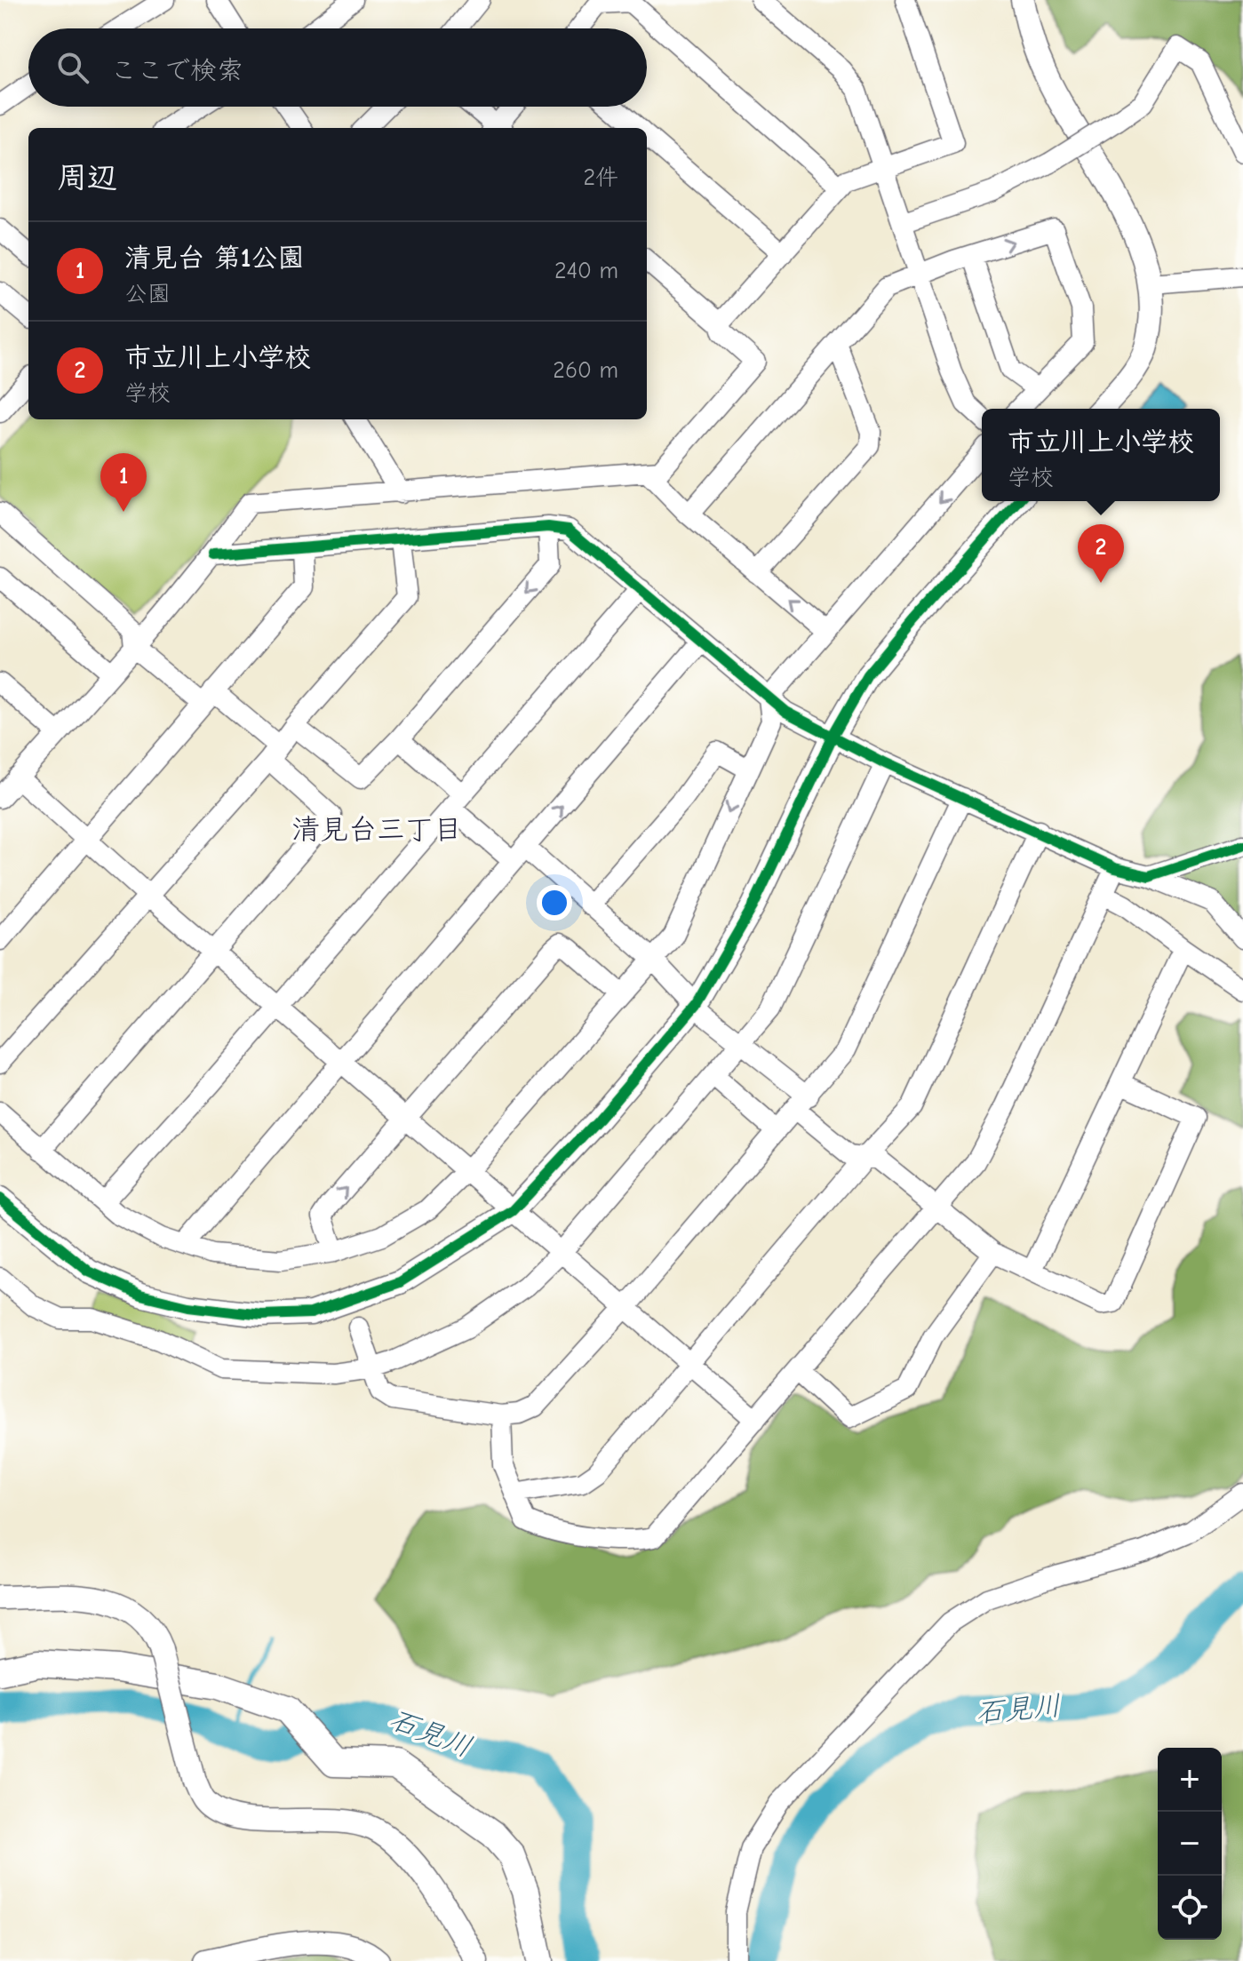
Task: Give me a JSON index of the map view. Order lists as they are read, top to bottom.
{
  "districts": ["清見台三丁目"],
  "water": ["石見川"],
  "page": {
    "search": "ここで検索",
    "heading": ["周辺", "2件"],
    "list": [
      {
        "mark": "1",
        "name": "清見台 第1公園",
        "note": "公園",
        "value": "240 m"
      },
      {
        "mark": "2",
        "name": "市立川上小学校",
        "note": "学校",
        "value": "260 m"
      }
    ],
    "popup": ["市立川上小学校", "学校"],
    "pins": ["1", "2"],
    "map_buttons": ["+", "−"]
  }
}
